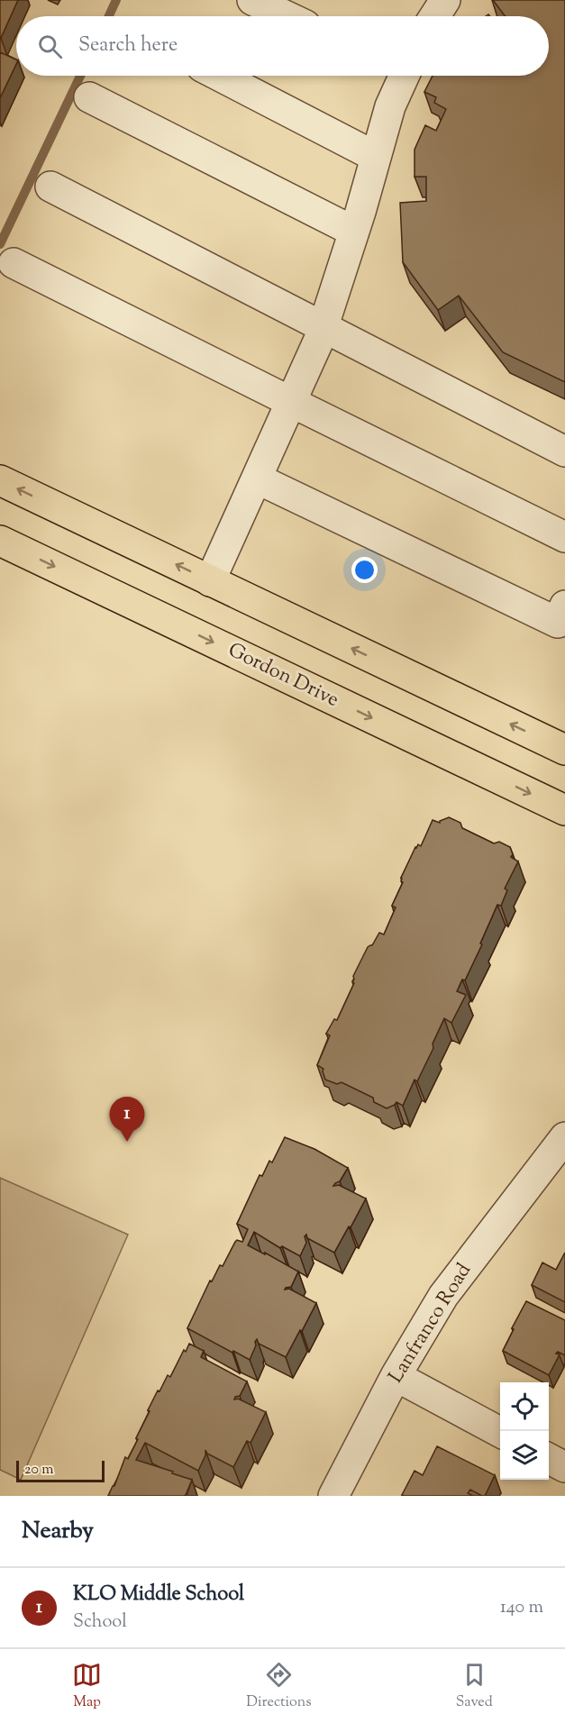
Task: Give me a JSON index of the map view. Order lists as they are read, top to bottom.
{
  "streets": {
    "main road": ["Gordon Drive"],
    "street": ["Lanfranco Road"]
  },
  "scale_bar": "20 m",
  "page": {
    "search": "Search here",
    "pins": "1",
    "scale": "20 m",
    "heading": "Nearby",
    "list": [
      {
        "mark": "1",
        "name": "KLO Middle School",
        "note": "School",
        "value": "140 m"
      }
    ],
    "nav": ["Map", "Directions", "Saved"]
  }
}
